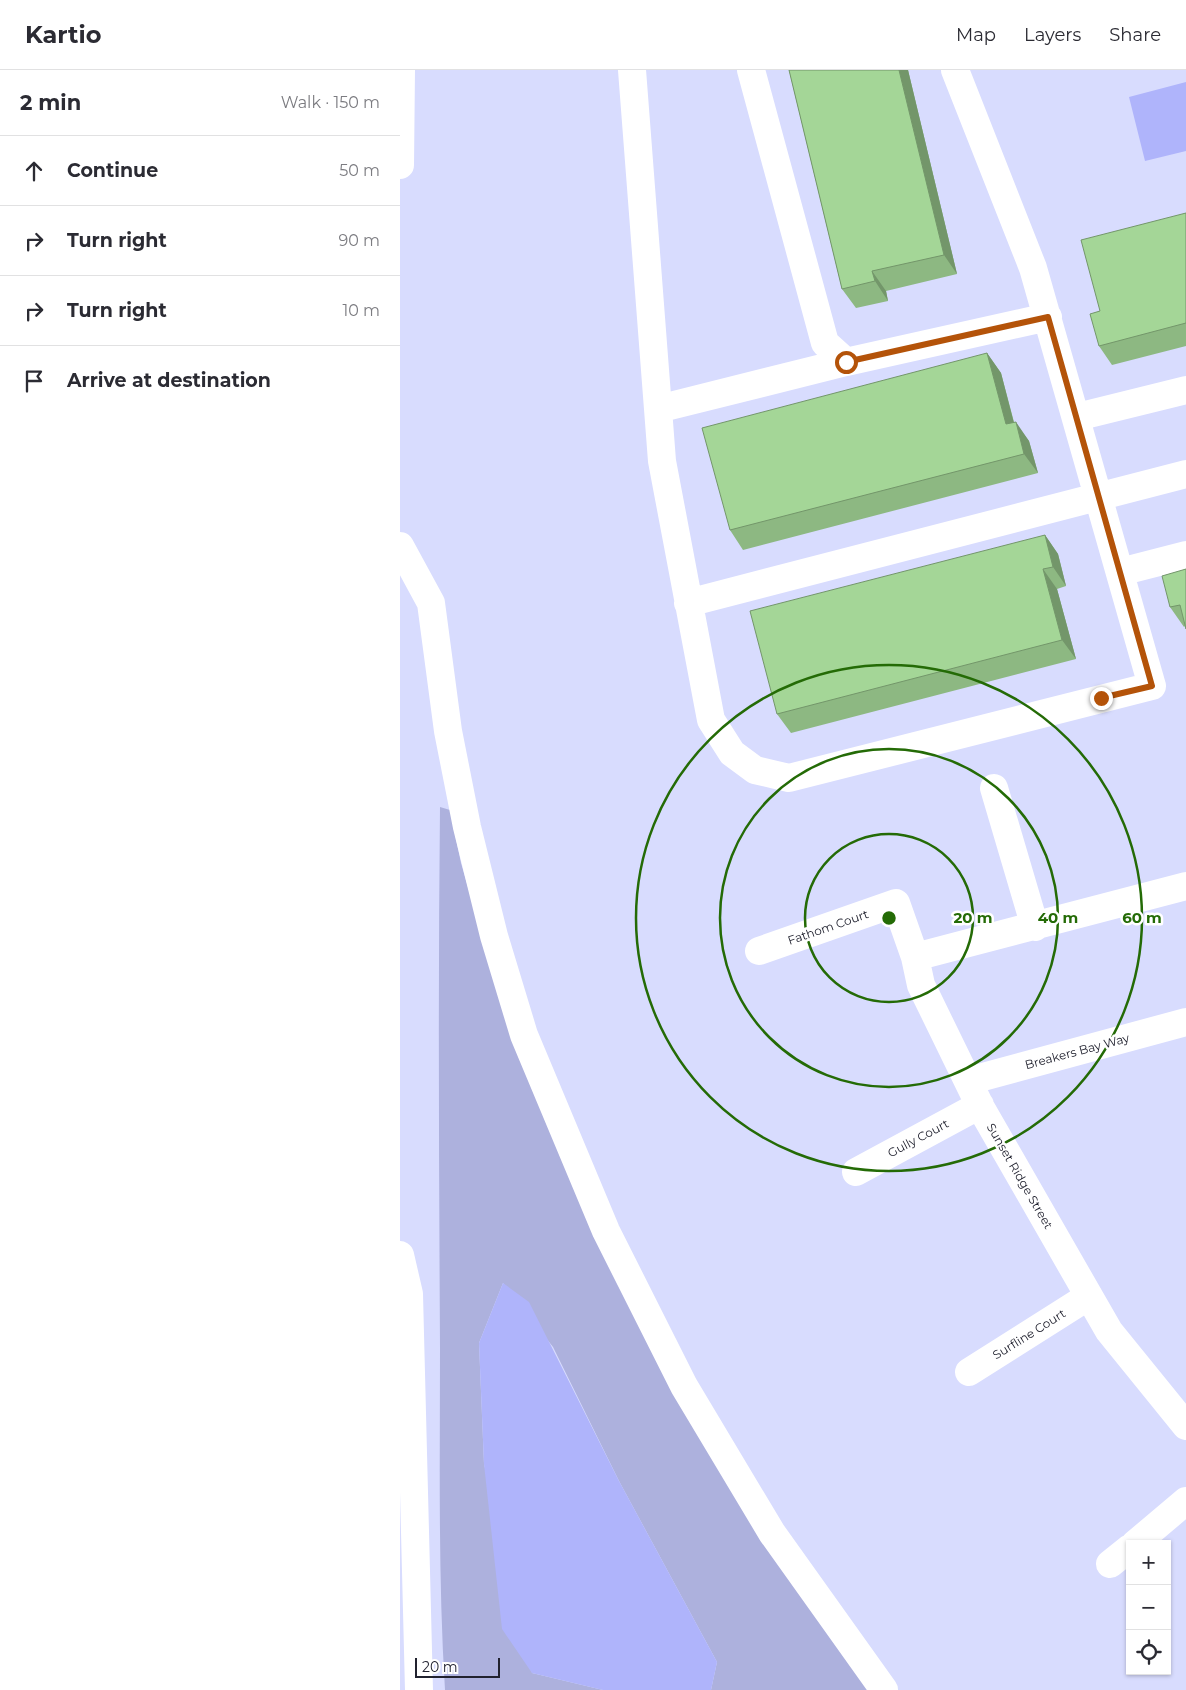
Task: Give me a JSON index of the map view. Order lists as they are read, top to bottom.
{
  "streets": {
    "main road": [
      "Fathom Court",
      "Breakers Bay Way",
      "Gully Court",
      "Sunset Ridge Street",
      "Surfline Court"
    ]
  },
  "crossings": [
    ["Fathom Court", "Sunset Ridge Street"],
    ["Breakers Bay Way", "Sunset Ridge Street"],
    ["Gully Court", "Sunset Ridge Street"],
    ["Sunset Ridge Street", "Surfline Court"]
  ],
  "scale_bar": "20 m",
  "page": {
    "header": "Kartio",
    "nav": ["Map", "Layers", "Share"],
    "heading": ["2 min", "Walk · 150 m"],
    "list": [
      ["Continue", "50 m"],
      ["Turn right", "90 m"],
      ["Turn right", "10 m"],
      "Arrive at destination"
    ],
    "map_buttons": ["+", "−"],
    "scale": "20 m"
  },
  "rings": ["20 m", "40 m", "60 m"]
}
